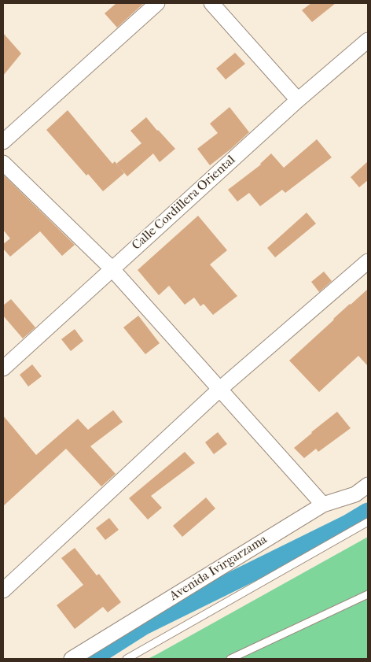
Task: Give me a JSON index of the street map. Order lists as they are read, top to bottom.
{
  "streets": {
    "street": ["Calle Cordillera Oriental", "Avenida Ivirgarzama"]
  }
}
